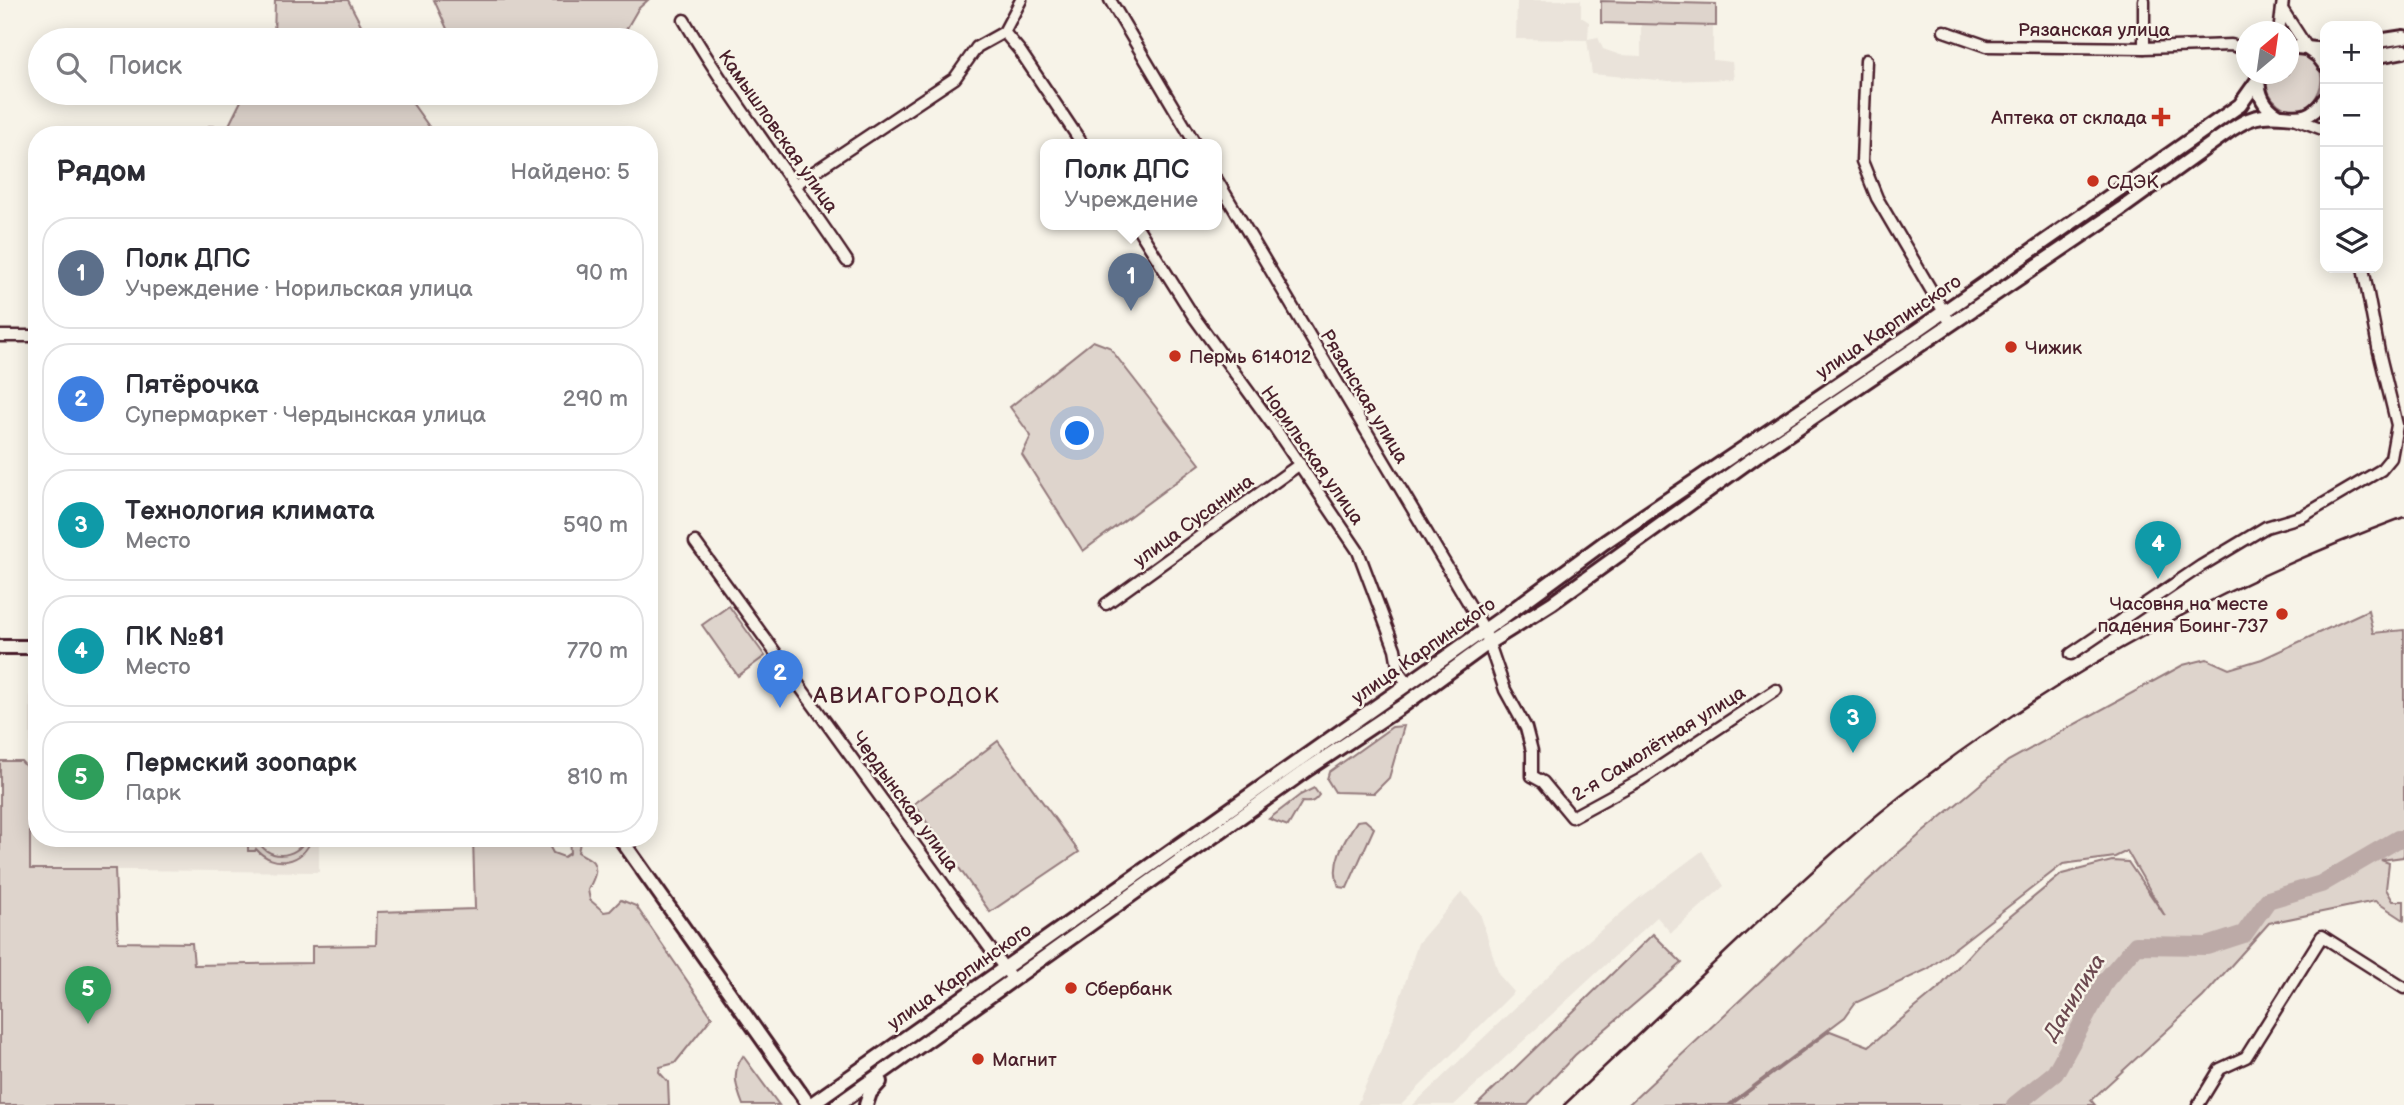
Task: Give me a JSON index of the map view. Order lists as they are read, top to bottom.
{
  "streets": {
    "main road": ["улица Карпинского"],
    "street": [
      "Рязанская улица",
      "Камышловская улица",
      "Норильская улица",
      "улица Сусанина",
      "2-я Самолётная улица",
      "Чердынская улица"
    ]
  },
  "crossings": [
    ["Рязанская улица", "улица Карпинского"],
    ["Рязанская улица", "2-я Самолётная улица"],
    ["улица Карпинского", "Норильская улица"],
    ["улица Карпинского", "Чердынская улица"],
    ["Норильская улица", "улица Сусанина"]
  ],
  "districts": ["АВИАГОРОДОК"],
  "water": ["Данилиха"],
  "places": {
    "health": ["Аптека от склада"],
    "other": [
      "СДЭК",
      "Чижик",
      "Пермь 614012",
      "Часовня на месте падения Боинг-737",
      "Сбербанк",
      "Магнит"
    ]
  },
  "north": "top right",
  "page": {
    "map_buttons": ["+", "−"],
    "search": "Поиск",
    "heading": ["Рядом", "Найдено: 5"],
    "popup": ["Полк ДПС", "Учреждение"],
    "list": [
      {
        "mark": "1",
        "name": "Полк ДПС",
        "note": "Учреждение · Норильская улица",
        "value": "90 m"
      },
      {
        "mark": "2",
        "name": "Пятёрочка",
        "note": "Супермаркет · Чердынская улица",
        "value": "290 m"
      },
      {
        "mark": "3",
        "name": "Технология климата",
        "note": "Место",
        "value": "590 m"
      },
      {
        "mark": "4",
        "name": "ПК №81",
        "note": "Место",
        "value": "770 m"
      },
      {
        "mark": "5",
        "name": "Пермский зоопарк",
        "note": "Парк",
        "value": "810 m"
      }
    ],
    "pins": [
      "1",
      "4",
      "2",
      "3",
      "5"
    ]
  }
}
